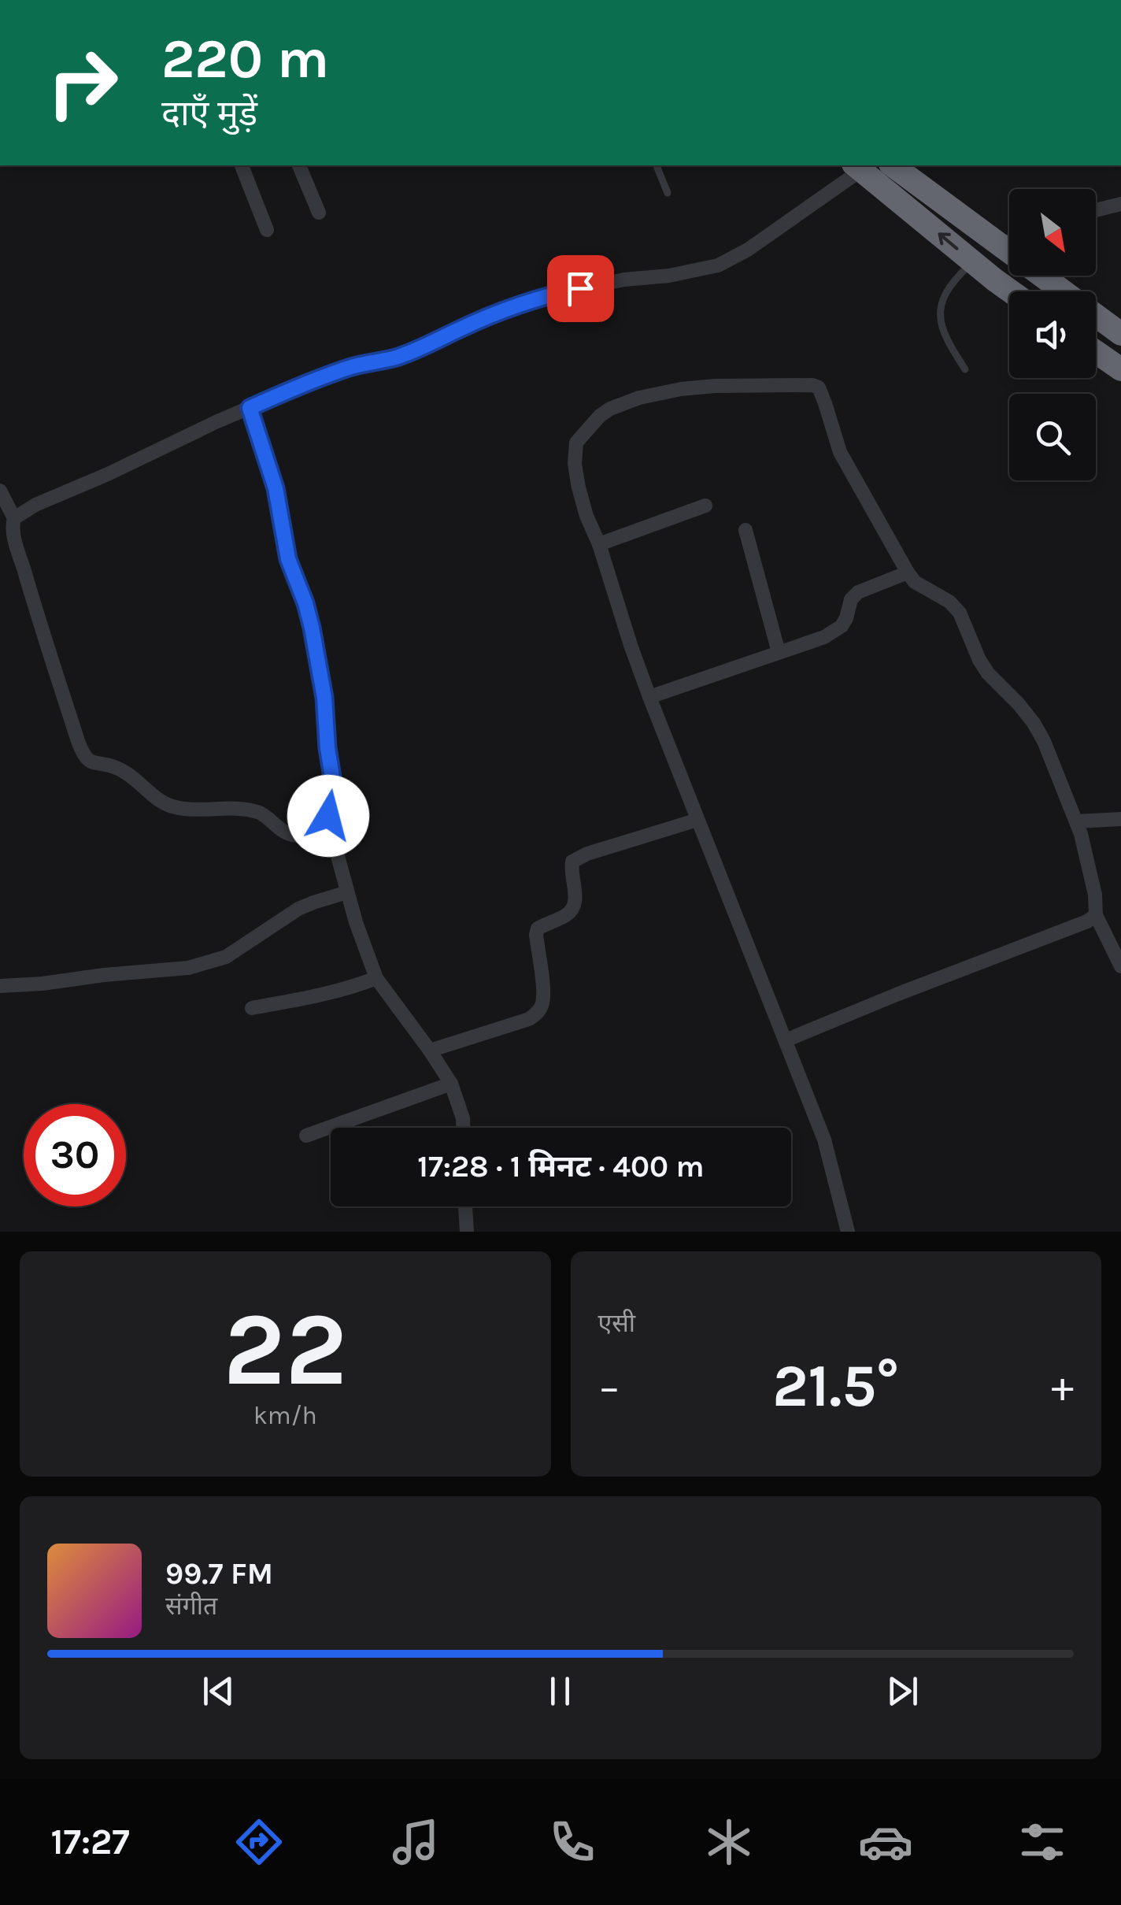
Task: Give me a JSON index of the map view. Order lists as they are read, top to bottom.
{
  "north": "bottom right",
  "page": {
    "turn": ["220 m", "दाएँ मुड़ें"],
    "limit": "30",
    "trip": "17:28 · 1 मिनट · 400 m",
    "tile": [
      ["22", "km/h"],
      "एसी"
    ],
    "heat": ["−", "21.5°", "+"],
    "song": ["99.7 FM", "संगीत"],
    "tabs": "17:27"
  }
}
